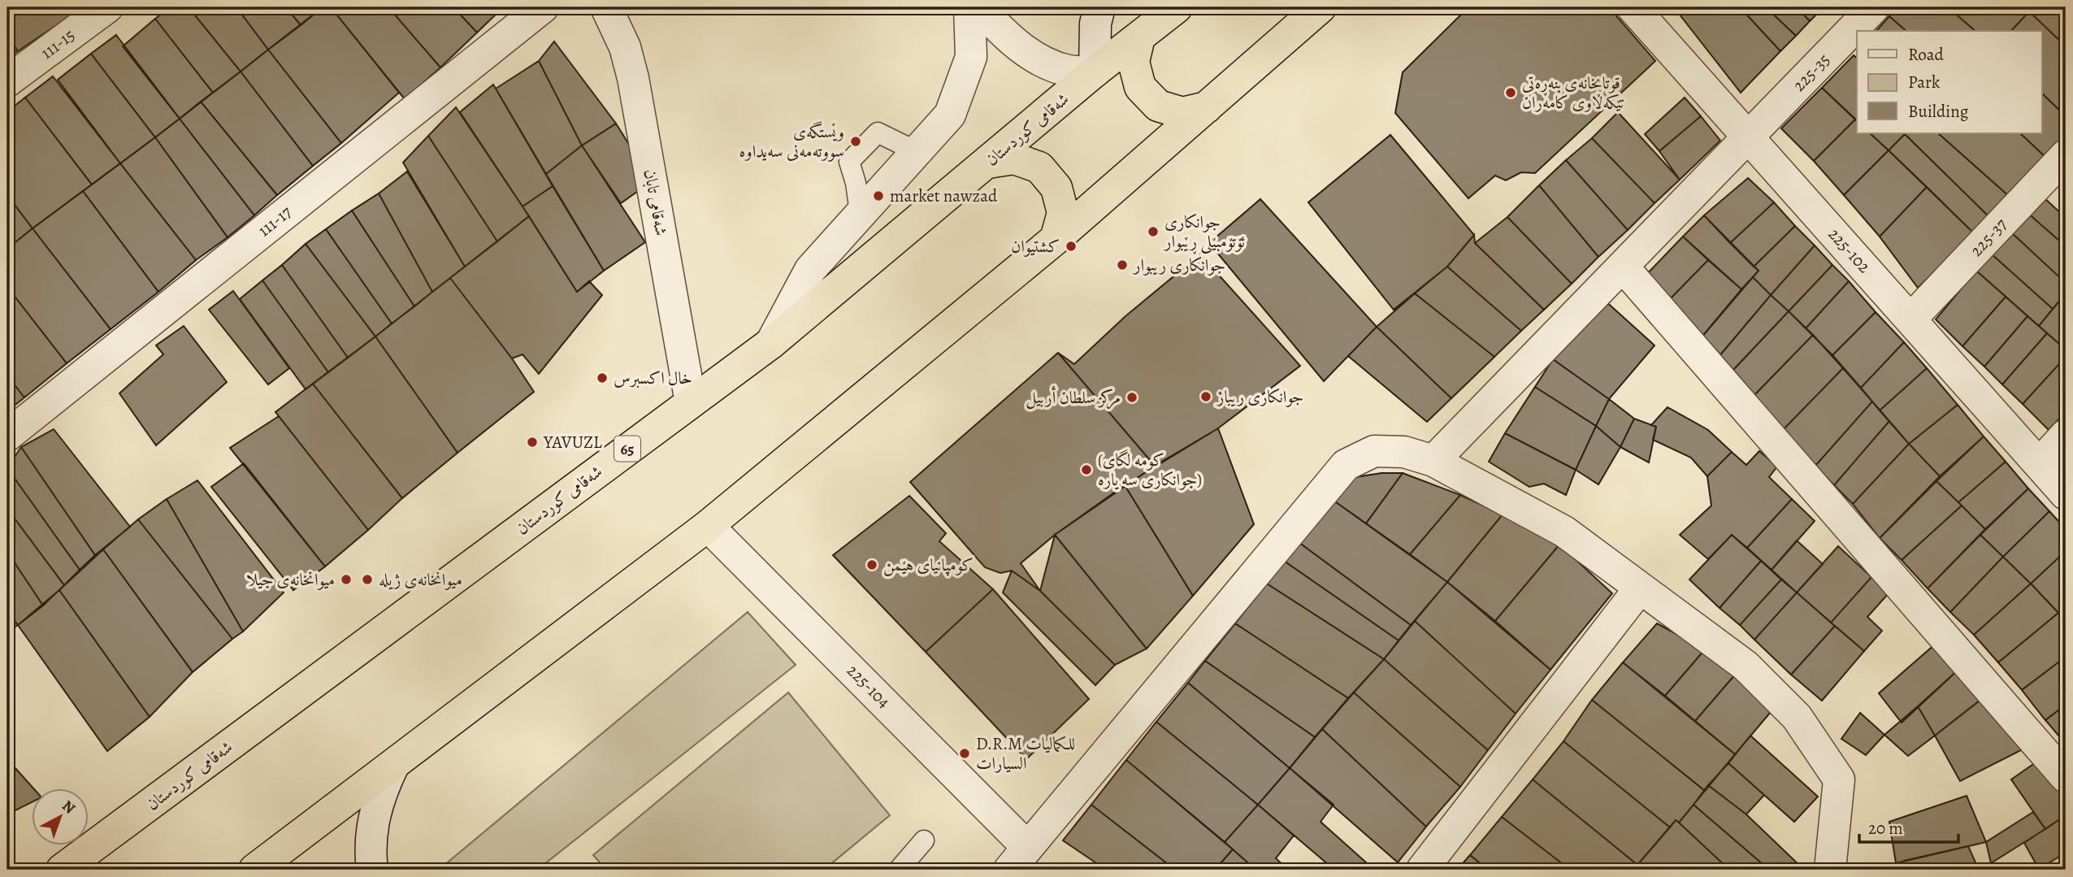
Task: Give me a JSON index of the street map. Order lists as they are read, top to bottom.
{
  "streets": {
    "highway": ["شەقامی کوردستان", "65"],
    "street": [
      "111-15",
      "225-35",
      "شەقامی تابان",
      "111-17",
      "225-37",
      "225-102",
      "225-104"
    ]
  },
  "crossings": [
    ["225-35", "225-102"],
    ["شەقامی کوردستان", "شەقامی تابان"],
    ["225-37", "225-102"]
  ],
  "places": [
    "قوتابخانەی بنەڕەتی تێکەڵاوی کامەران",
    "وێستگەی سووتەمەنی سەیداوە",
    "market nawzad",
    "جوانکاری ئۆتۆمبێلی ڕێبوار",
    "كشتيوان",
    "جوانكارى ريبوار",
    "خال اكسبرس",
    "جوانكارى ريباز",
    "مركز سلطان أربيل",
    "YAVUZL",
    "(كومه لگای جوانکاری سه یاره)",
    "کومپانیای هێمن",
    "میوانخانەی جیلا",
    "میوانخانەی ژیلە",
    "D.R.M للكماليات السيارات"
  ],
  "legend": ["Road", "Park", "Building"],
  "scale_bar": "20 m",
  "north": "top right"
}
